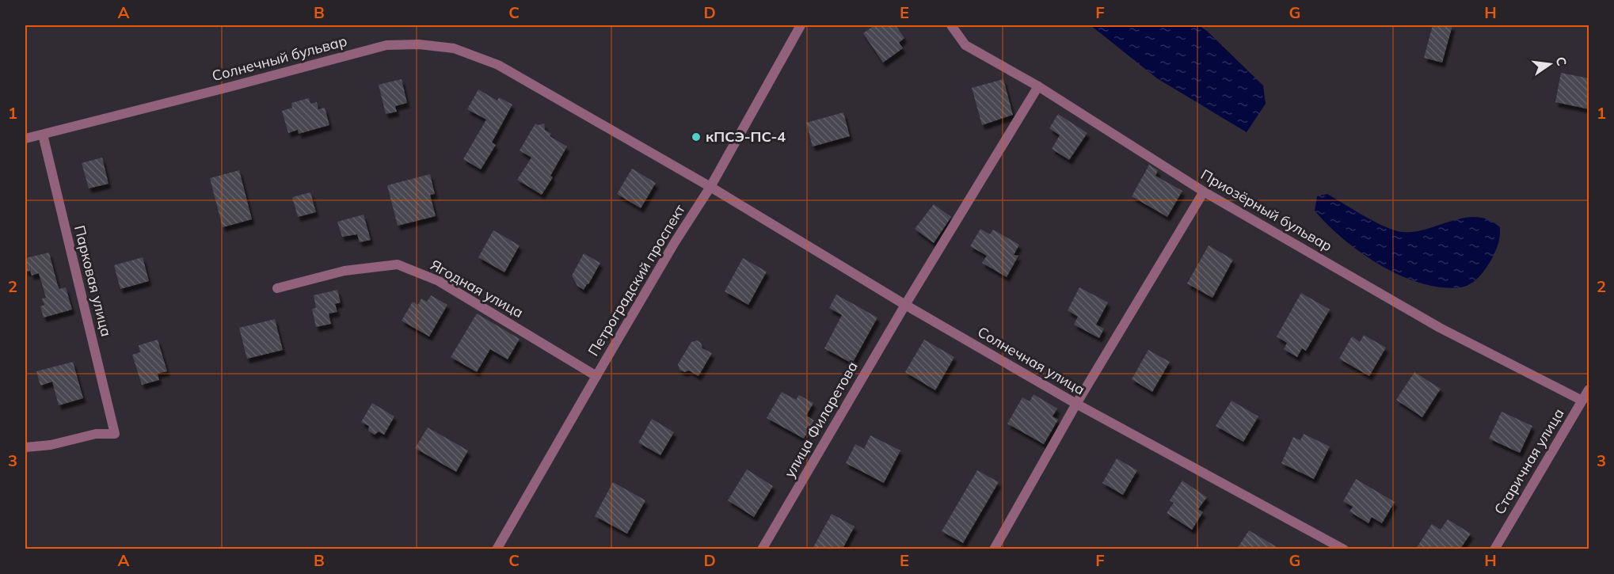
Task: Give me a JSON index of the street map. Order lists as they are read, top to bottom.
{
  "streets": {
    "street": [
      "Солнечный бульвар",
      "Приозёрный бульвар",
      "Петроградский проспект",
      "Парковая улица",
      "Ягодная улица",
      "Солнечная улица",
      "улица Филаретова",
      "Старичная улица"
    ]
  },
  "crossings": [
    ["Солнечный бульвар", "Петроградский проспект"],
    ["Солнечный бульвар", "Парковая улица"],
    ["Солнечный бульвар", "Солнечная улица"],
    ["Приозёрный бульвар", "улица Филаретова"],
    ["Приозёрный бульвар", "Старичная улица"],
    ["Петроградский проспект", "Ягодная улица"],
    ["Петроградский проспект", "Солнечная улица"],
    ["Солнечная улица", "улица Филаретова"]
  ],
  "places": ["кПСЭ-ПС-4"],
  "north": "right",
  "grid": {
    "columns": [
      "A",
      "B",
      "C",
      "D",
      "E",
      "F",
      "G",
      "H"
    ],
    "rows": ["1", "2", "3"]
  }
}
